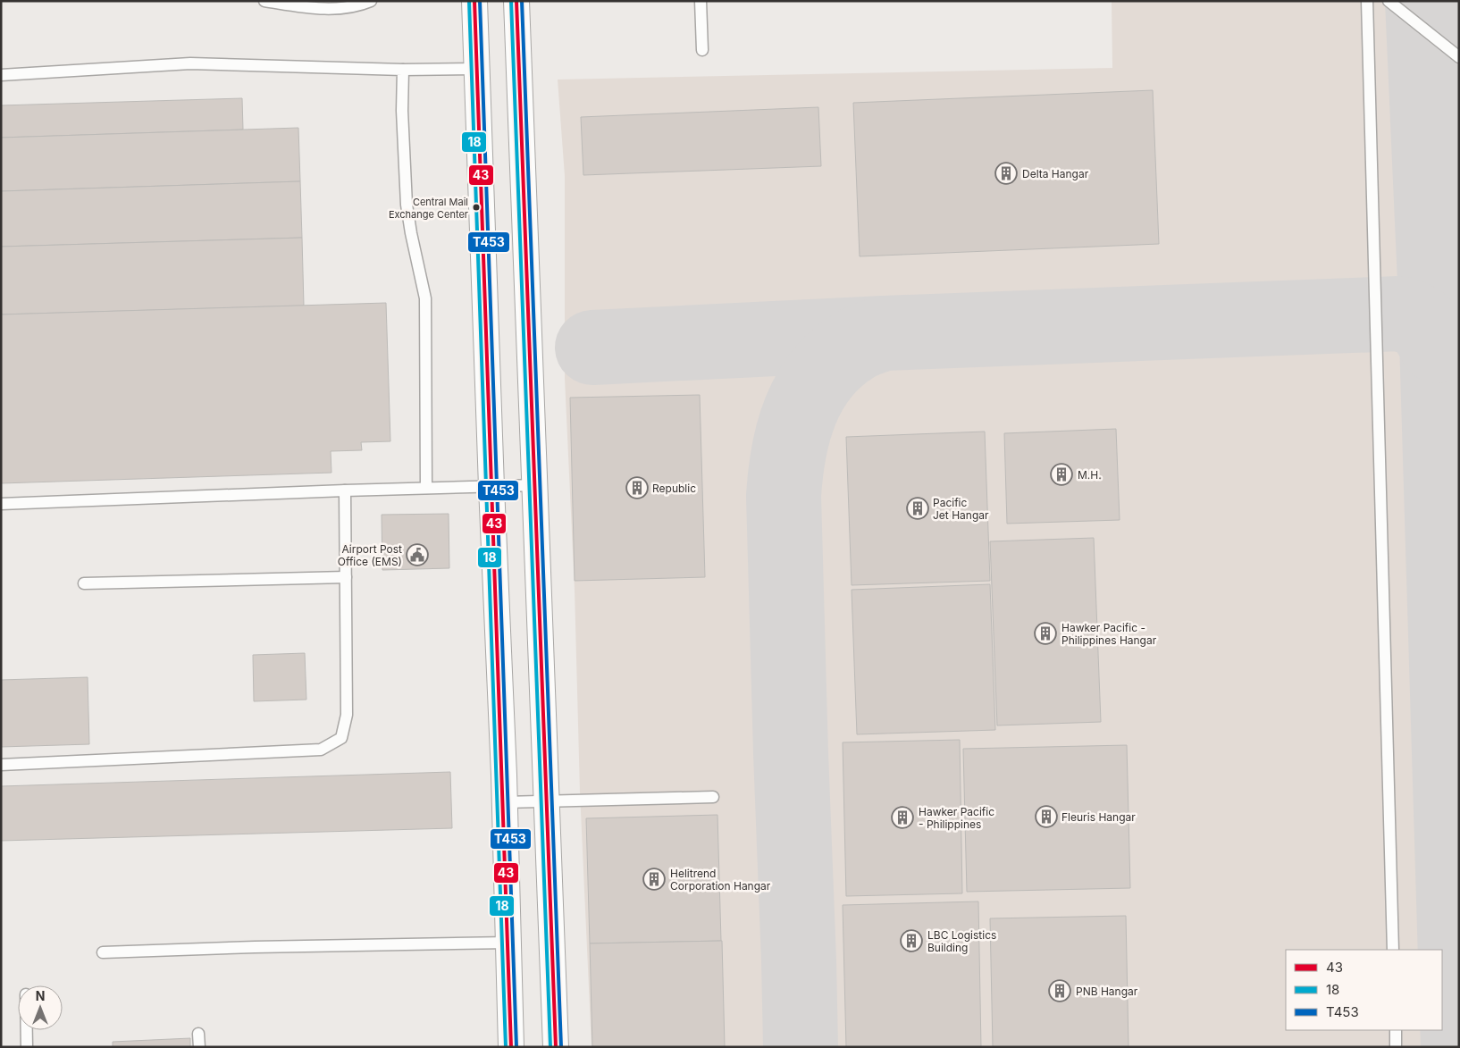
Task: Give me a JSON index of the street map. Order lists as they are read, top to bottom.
{
  "places": {
    "building": [
      "Delta Hangar",
      "M.H.",
      "Republic",
      "Pacific Jet Hangar",
      "Hawker Pacific - Philippines Hangar",
      "Fleuris Hangar",
      "Hawker Pacific - Philippines",
      "Helitrend Corporation Hangar",
      "LBC Logistics Building",
      "PNB Hangar"
    ],
    "other": ["Central Mail Exchange Center"],
    "public building": ["Airport Post Office (EMS)"]
  },
  "lines": ["transit line 43", "transit line 18", "transit line T453"],
  "legend": ["43", "18", "T453"],
  "north": "top"
}
